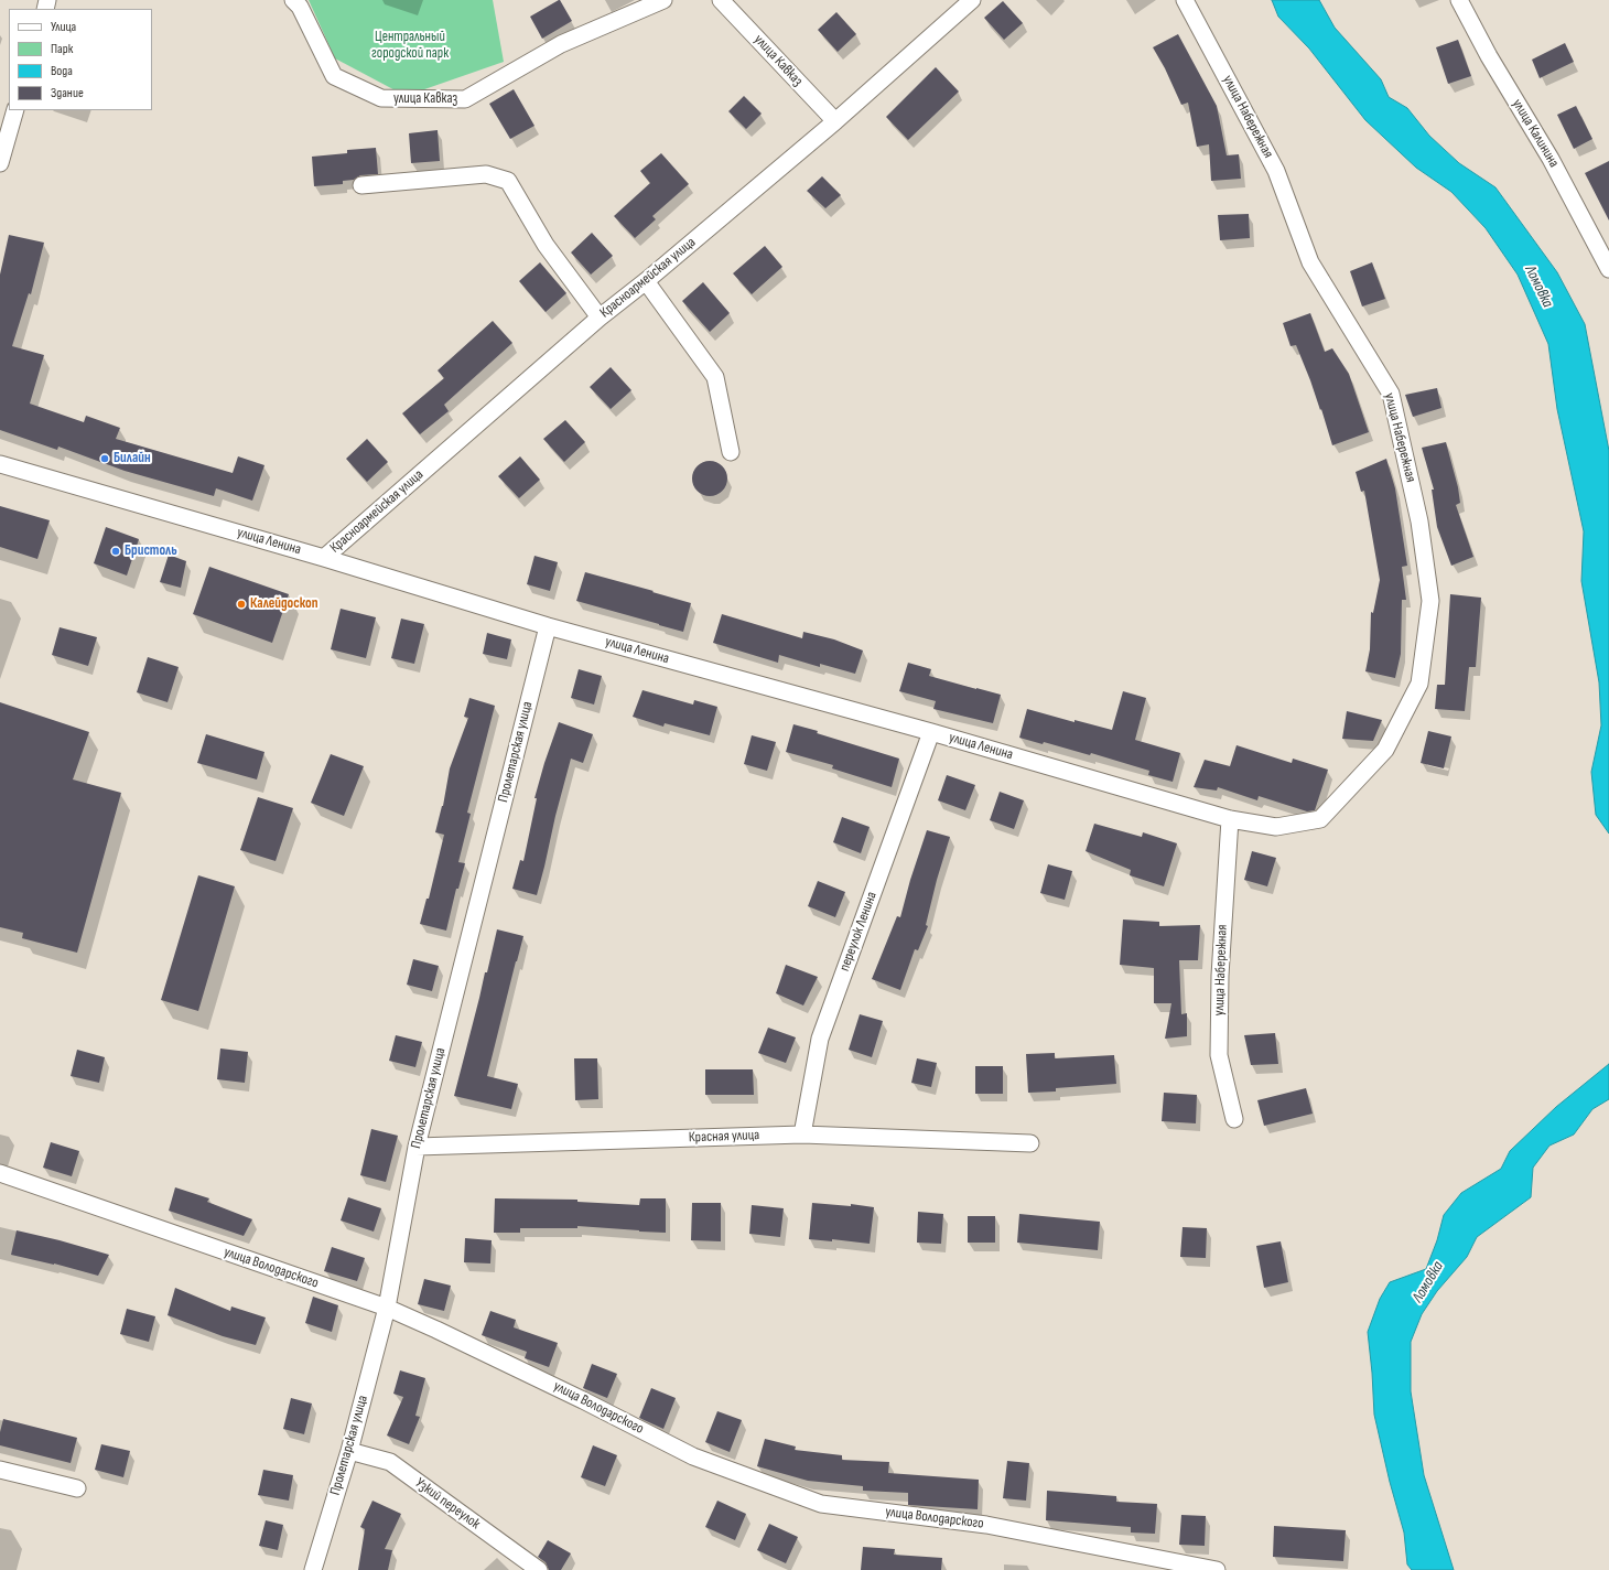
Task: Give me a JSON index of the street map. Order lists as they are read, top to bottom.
{
  "streets": {
    "street": [
      "улица Кавказ",
      "улица Набережная",
      "улица Калинина",
      "Красноармейская улица",
      "улица Ленина",
      "Пролетарская улица",
      "переулок Ленина",
      "Красная улица",
      "улица Володарского",
      "Узкий переулок"
    ]
  },
  "crossings": [
    ["улица Кавказ", "Красноармейская улица"],
    ["улица Набережная", "улица Ленина"],
    ["Красноармейская улица", "улица Ленина"],
    ["улица Ленина", "Пролетарская улица"],
    ["улица Ленина", "переулок Ленина"],
    ["Пролетарская улица", "Красная улица"],
    ["Пролетарская улица", "улица Володарского"],
    ["Пролетарская улица", "Узкий переулок"],
    ["переулок Ленина", "Красная улица"]
  ],
  "water": ["Ломовка"],
  "parks": ["Центральный городской парк"],
  "places": ["Билайн", "Бристоль", "Калейдоскоп"],
  "legend": [
    "Улица",
    "Парк",
    "Вода",
    "Здание"
  ]
}
